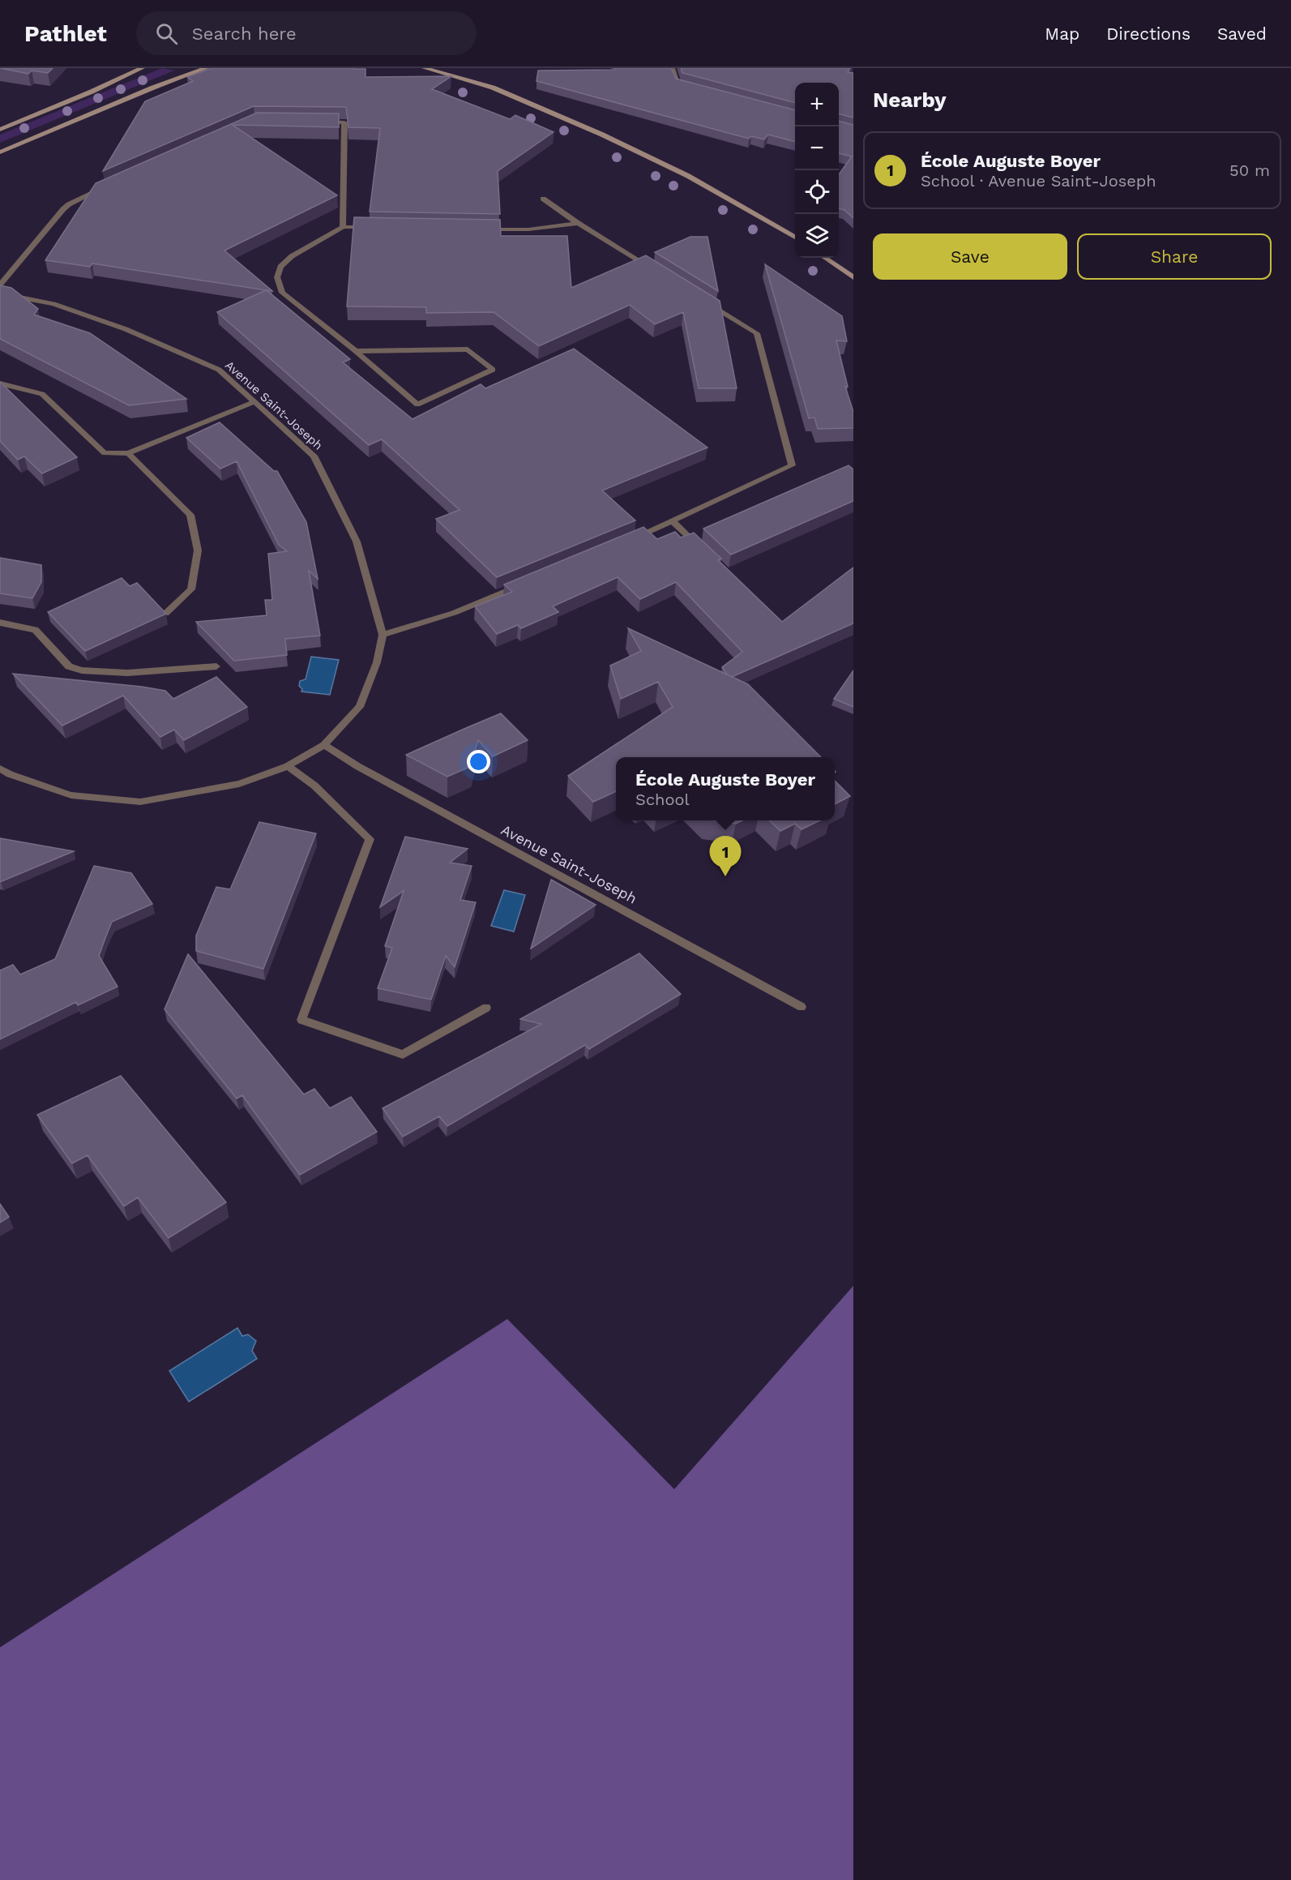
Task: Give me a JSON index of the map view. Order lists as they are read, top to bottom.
{
  "streets": {
    "street": ["Avenue Saint-Joseph"]
  },
  "page": {
    "header": "Pathlet",
    "search": "Search here",
    "nav": ["Map", "Directions", "Saved"],
    "heading": "Nearby",
    "map_buttons": ["+", "−"],
    "list": [
      {
        "mark": "1",
        "name": "École Auguste Boyer",
        "note": "School · Avenue Saint-Joseph",
        "value": "50 m"
      }
    ],
    "buttons": ["Save", "Share"],
    "popup": ["École Auguste Boyer", "School"],
    "pins": "1"
  }
}
